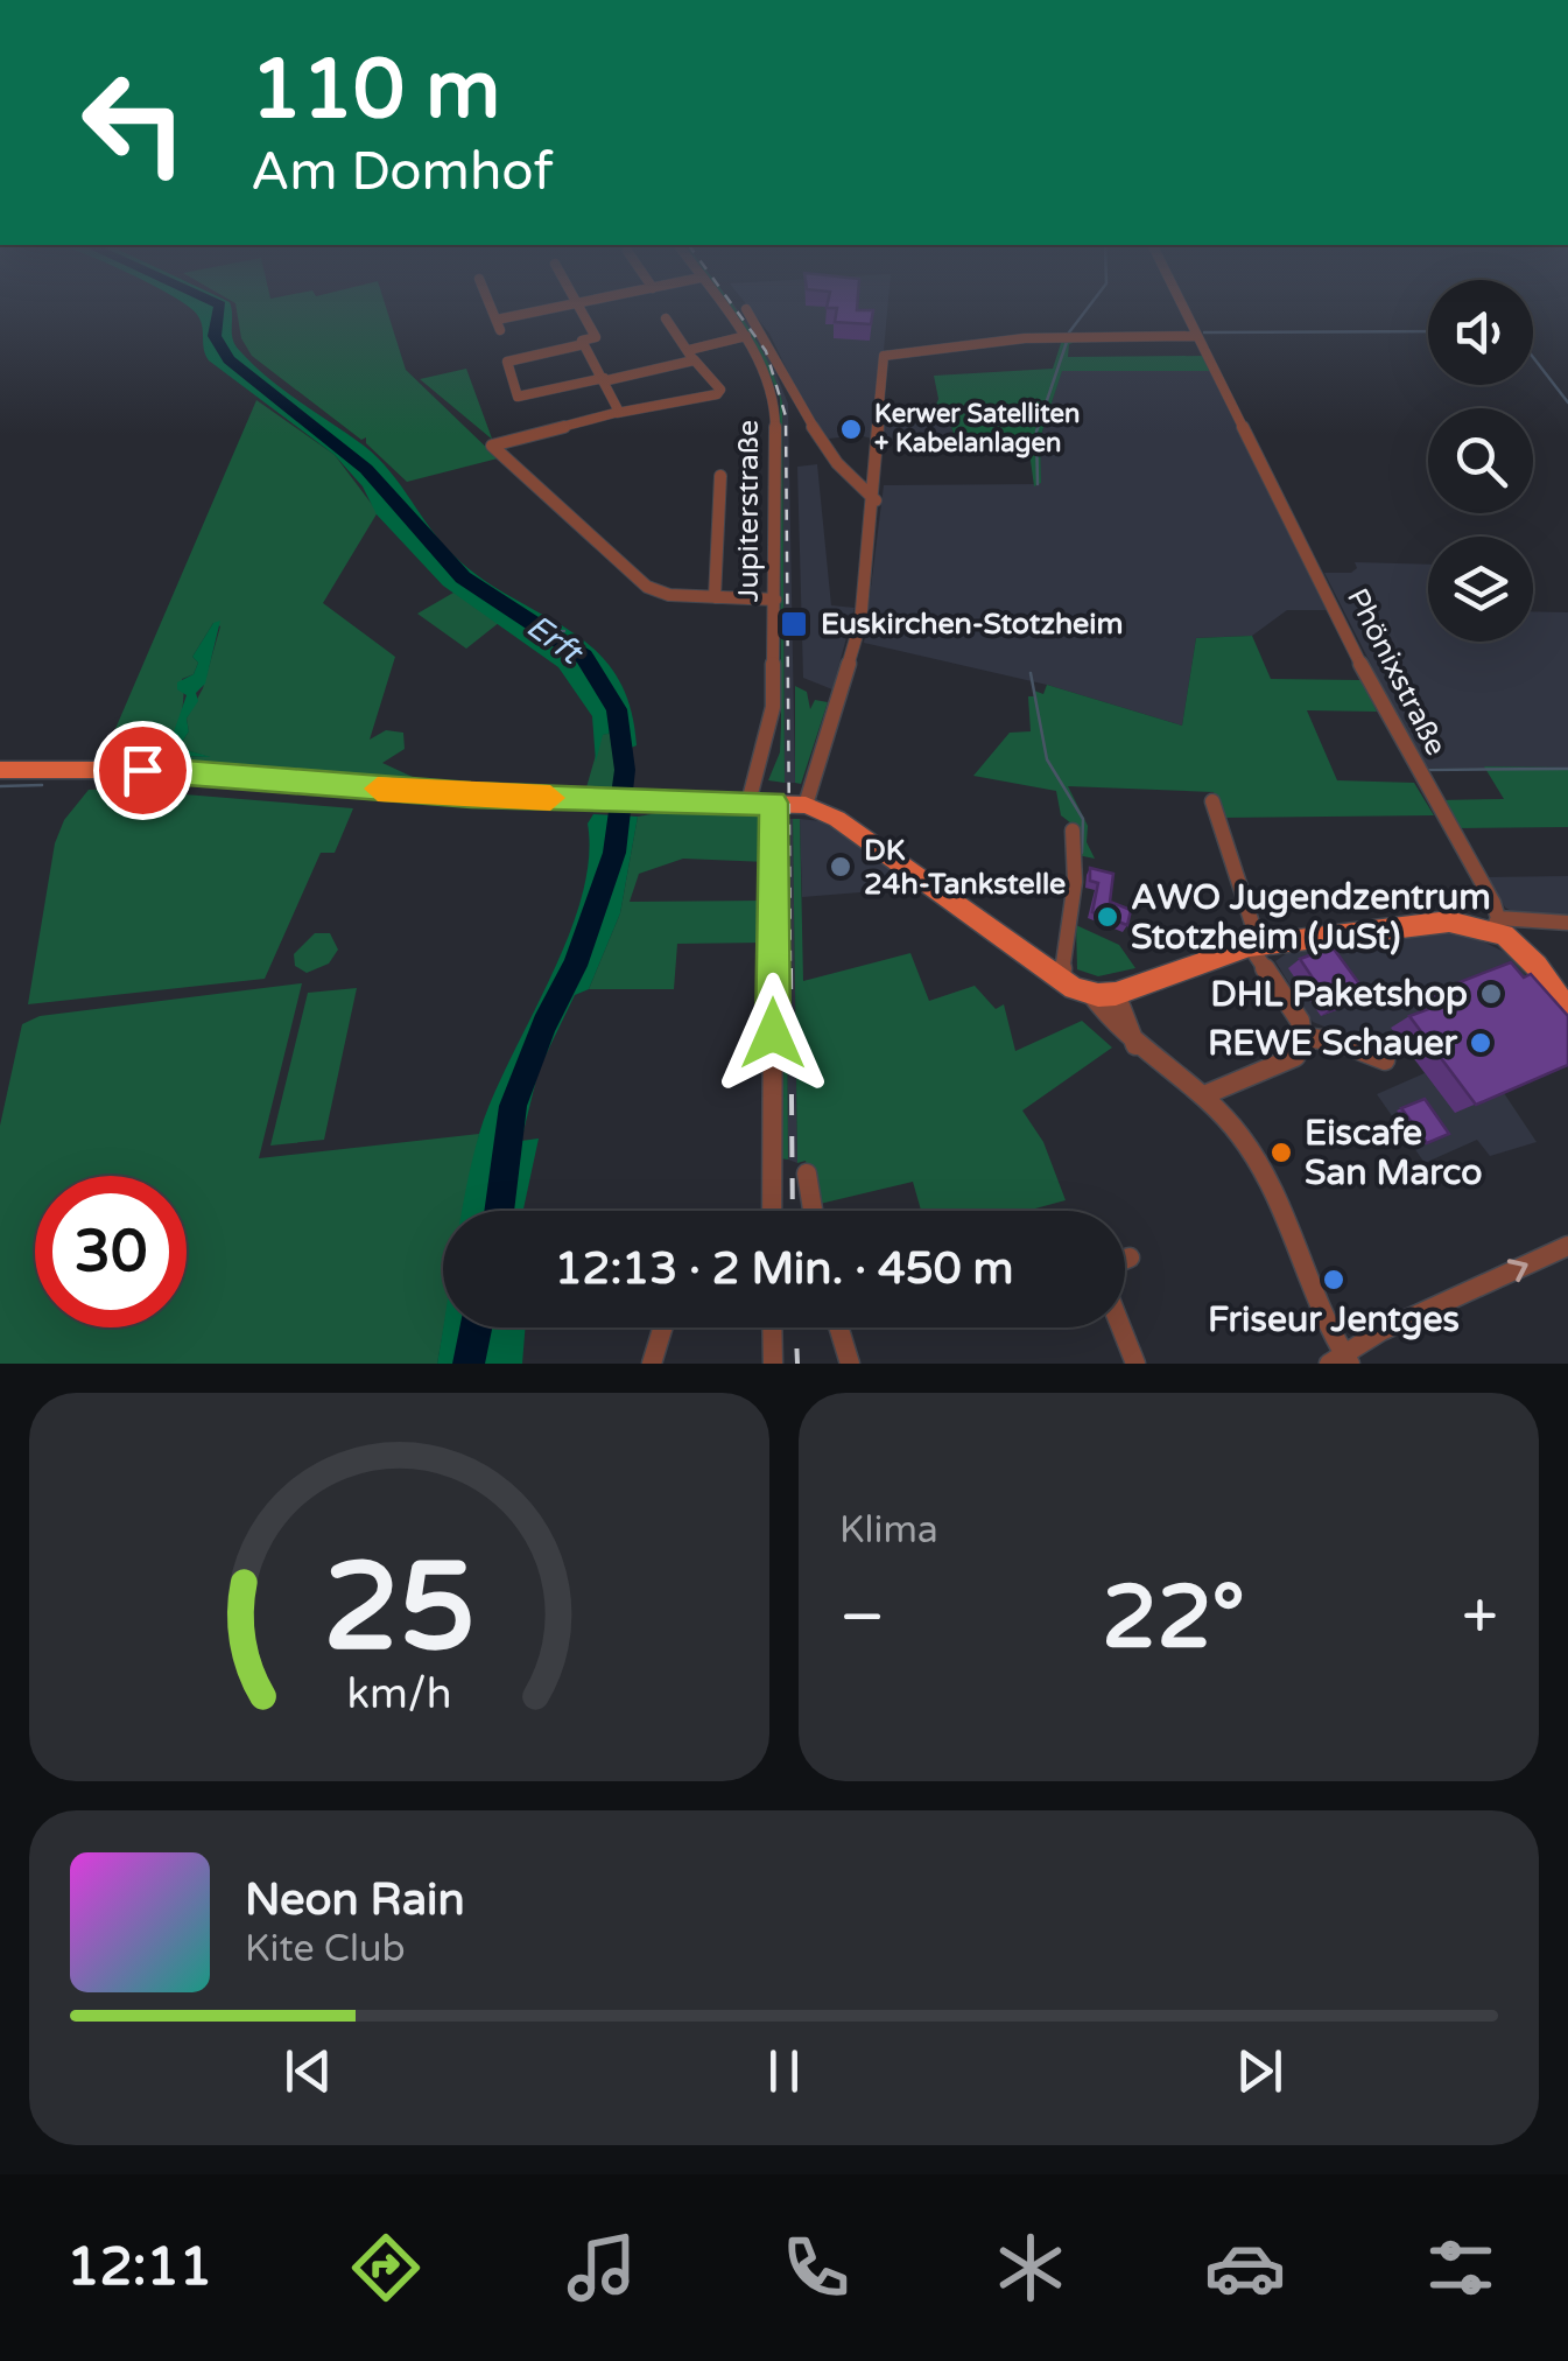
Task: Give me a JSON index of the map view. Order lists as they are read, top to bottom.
{
  "streets": {
    "main road": ["Phönixstraße"],
    "street": ["Jupiterstraße"]
  },
  "water": ["Erft"],
  "places": {
    "other": [
      "Kerwer Satelliten + Kabelanlagen",
      "DK 24h-Tankstelle",
      "AWO Jugendzentrum Stotzheim (JuSt)",
      "DHL Paketshop",
      "REWE Schauer",
      "Eiscafe San Marco",
      "Friseur Jentges"
    ],
    "transit": ["Euskirchen-Stotzheim"]
  },
  "page": {
    "turn": ["110 m", "Am Domhof"],
    "limit": "30",
    "trip": "12:13 · 2 Min. · 450 m",
    "tile": "Klima",
    "heat": ["−", "22°", "+"],
    "song": ["Neon Rain", "Kite Club"],
    "tabs": "12:11",
    "gauge": ["25", "km/h"]
  }
}
